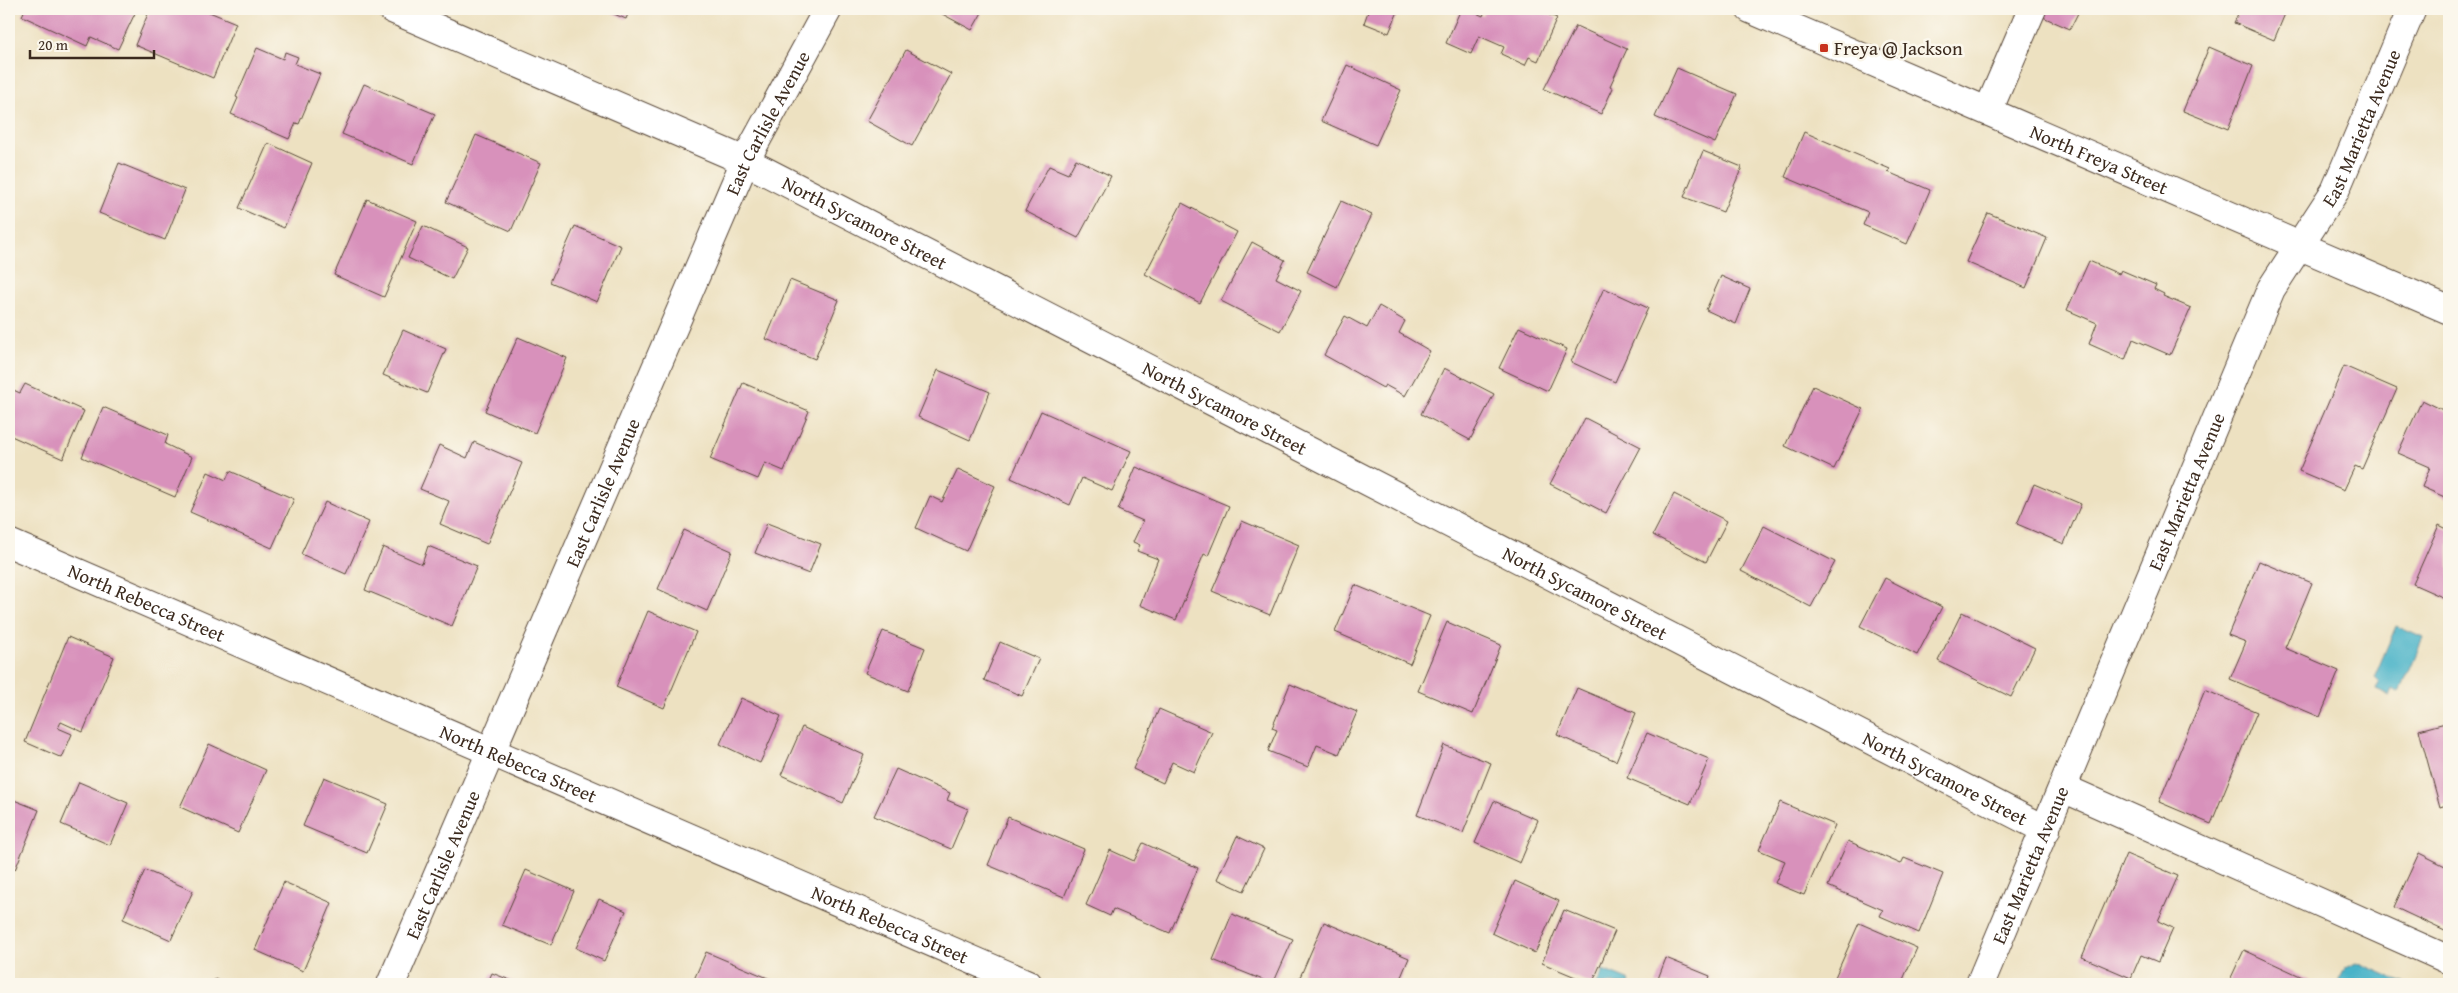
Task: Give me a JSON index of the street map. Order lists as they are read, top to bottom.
{
  "streets": {
    "street": [
      "East Carlisle Avenue",
      "East Marietta Avenue",
      "North Freya Street",
      "North Sycamore Street",
      "North Rebecca Street"
    ]
  },
  "crossings": [
    ["East Carlisle Avenue", "North Sycamore Street"],
    ["East Carlisle Avenue", "North Rebecca Street"],
    ["East Marietta Avenue", "North Freya Street"],
    ["East Marietta Avenue", "North Sycamore Street"]
  ],
  "places": {
    "transit": ["Freya @ Jackson"]
  },
  "scale_bar": "20 m"
}
